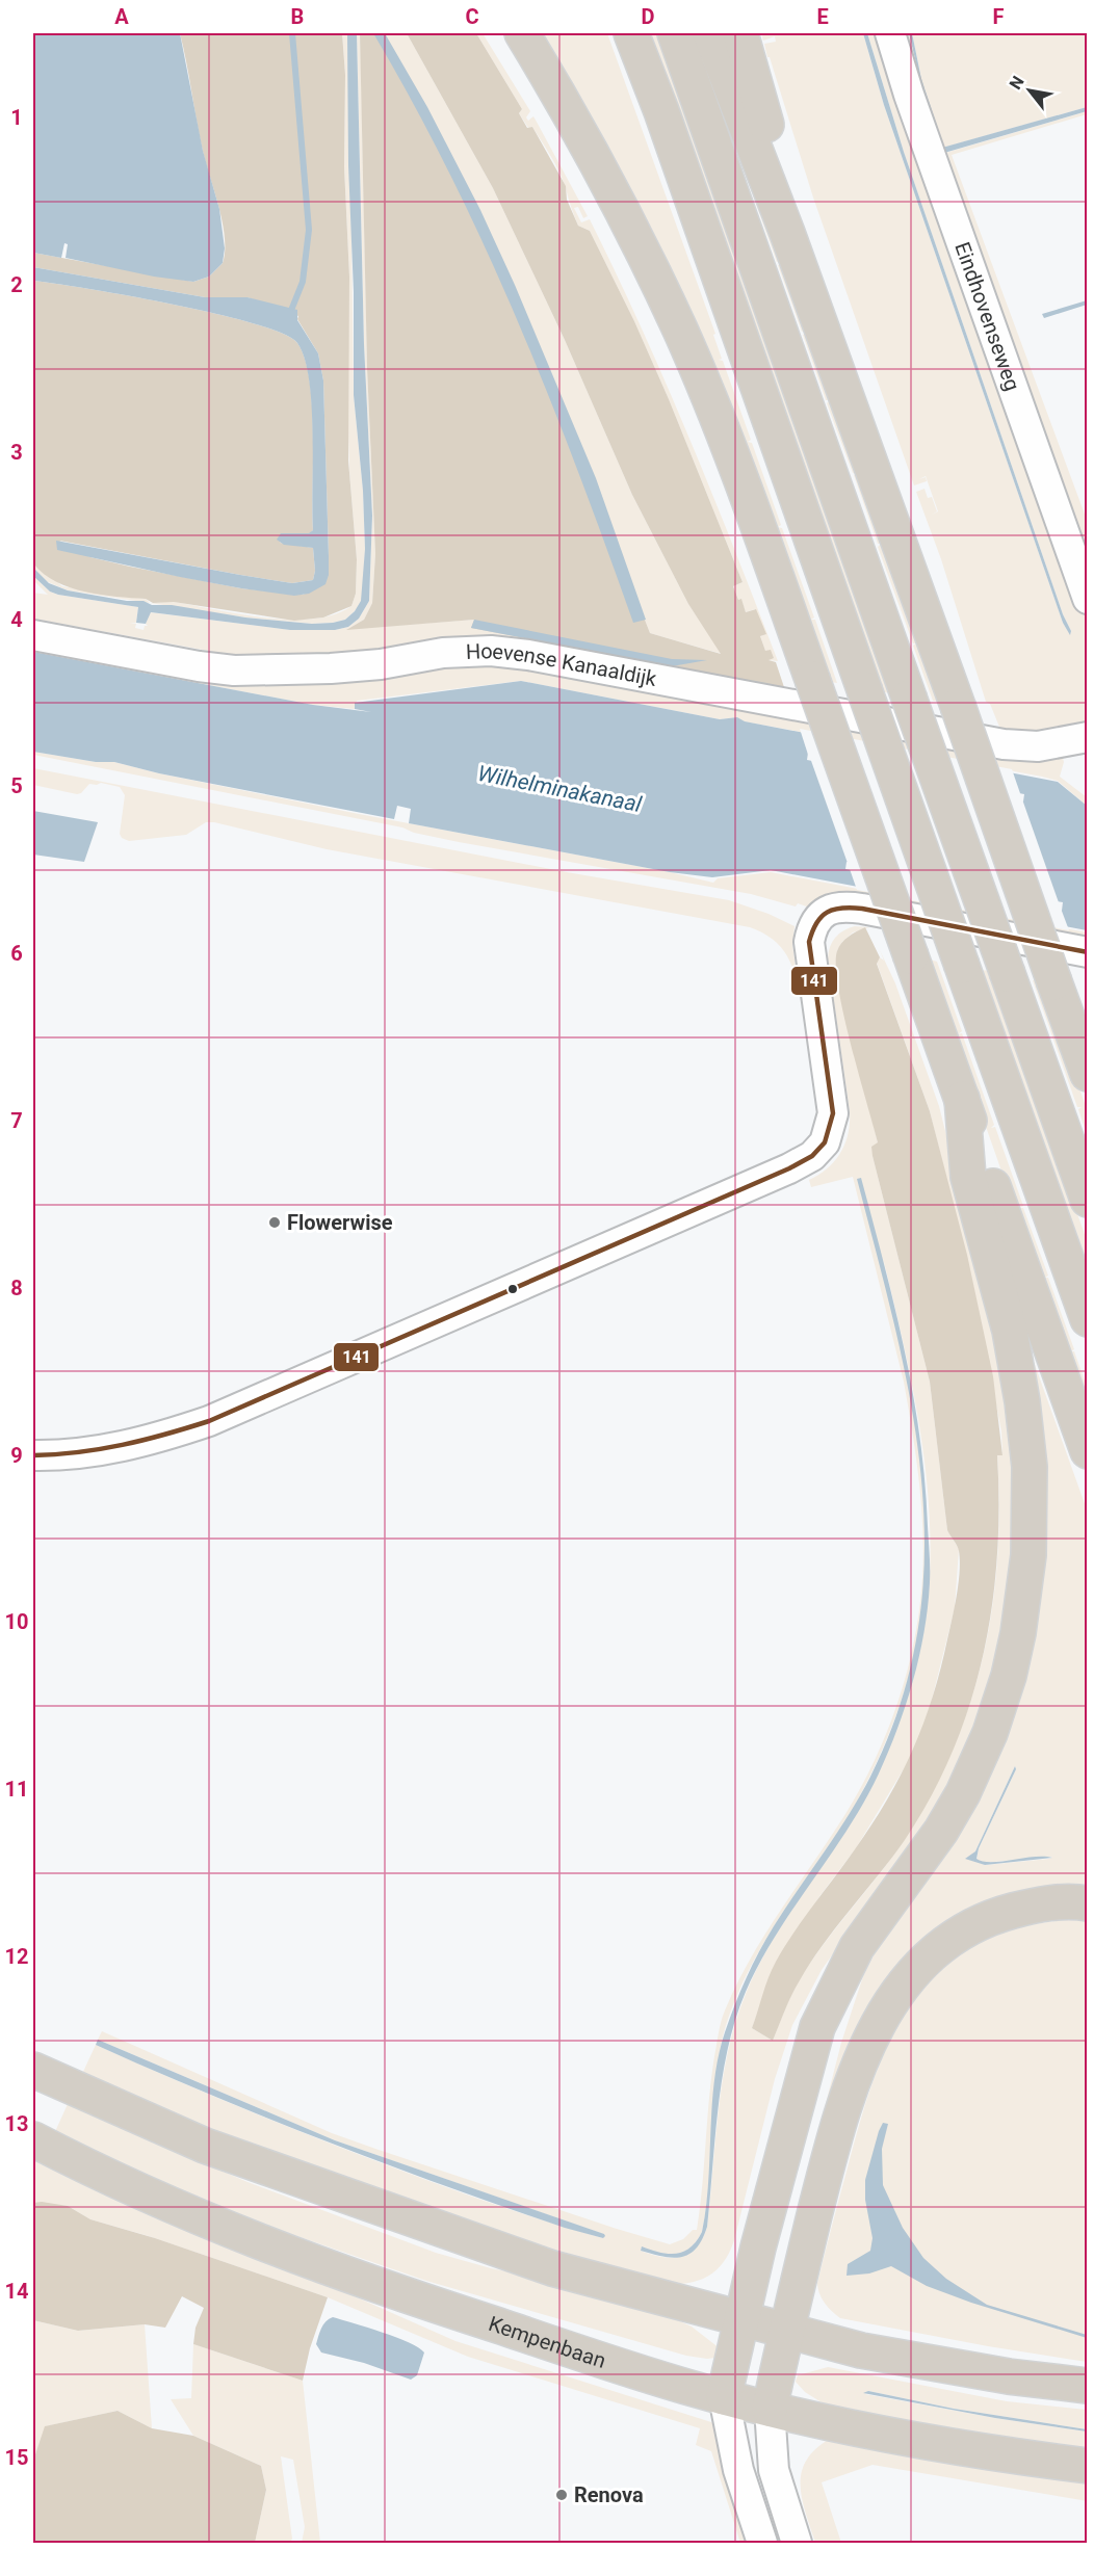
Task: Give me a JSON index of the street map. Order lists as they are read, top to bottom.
{
  "streets": {
    "highway": ["Kempenbaan"],
    "street": ["Eindhovenseweg", "Hoevense Kanaaldijk"]
  },
  "water": ["Wilhelminakanaal"],
  "places": ["Flowerwise", "Renova"],
  "lines": ["transit line 141"],
  "north": "top left",
  "grid": {
    "columns": [
      "A",
      "B",
      "C",
      "D",
      "E",
      "F"
    ],
    "rows": [
      "1",
      "2",
      "3",
      "4",
      "5",
      "6",
      "7",
      "8",
      "9",
      "10",
      "11",
      "12",
      "13",
      "14",
      "15"
    ]
  }
}
